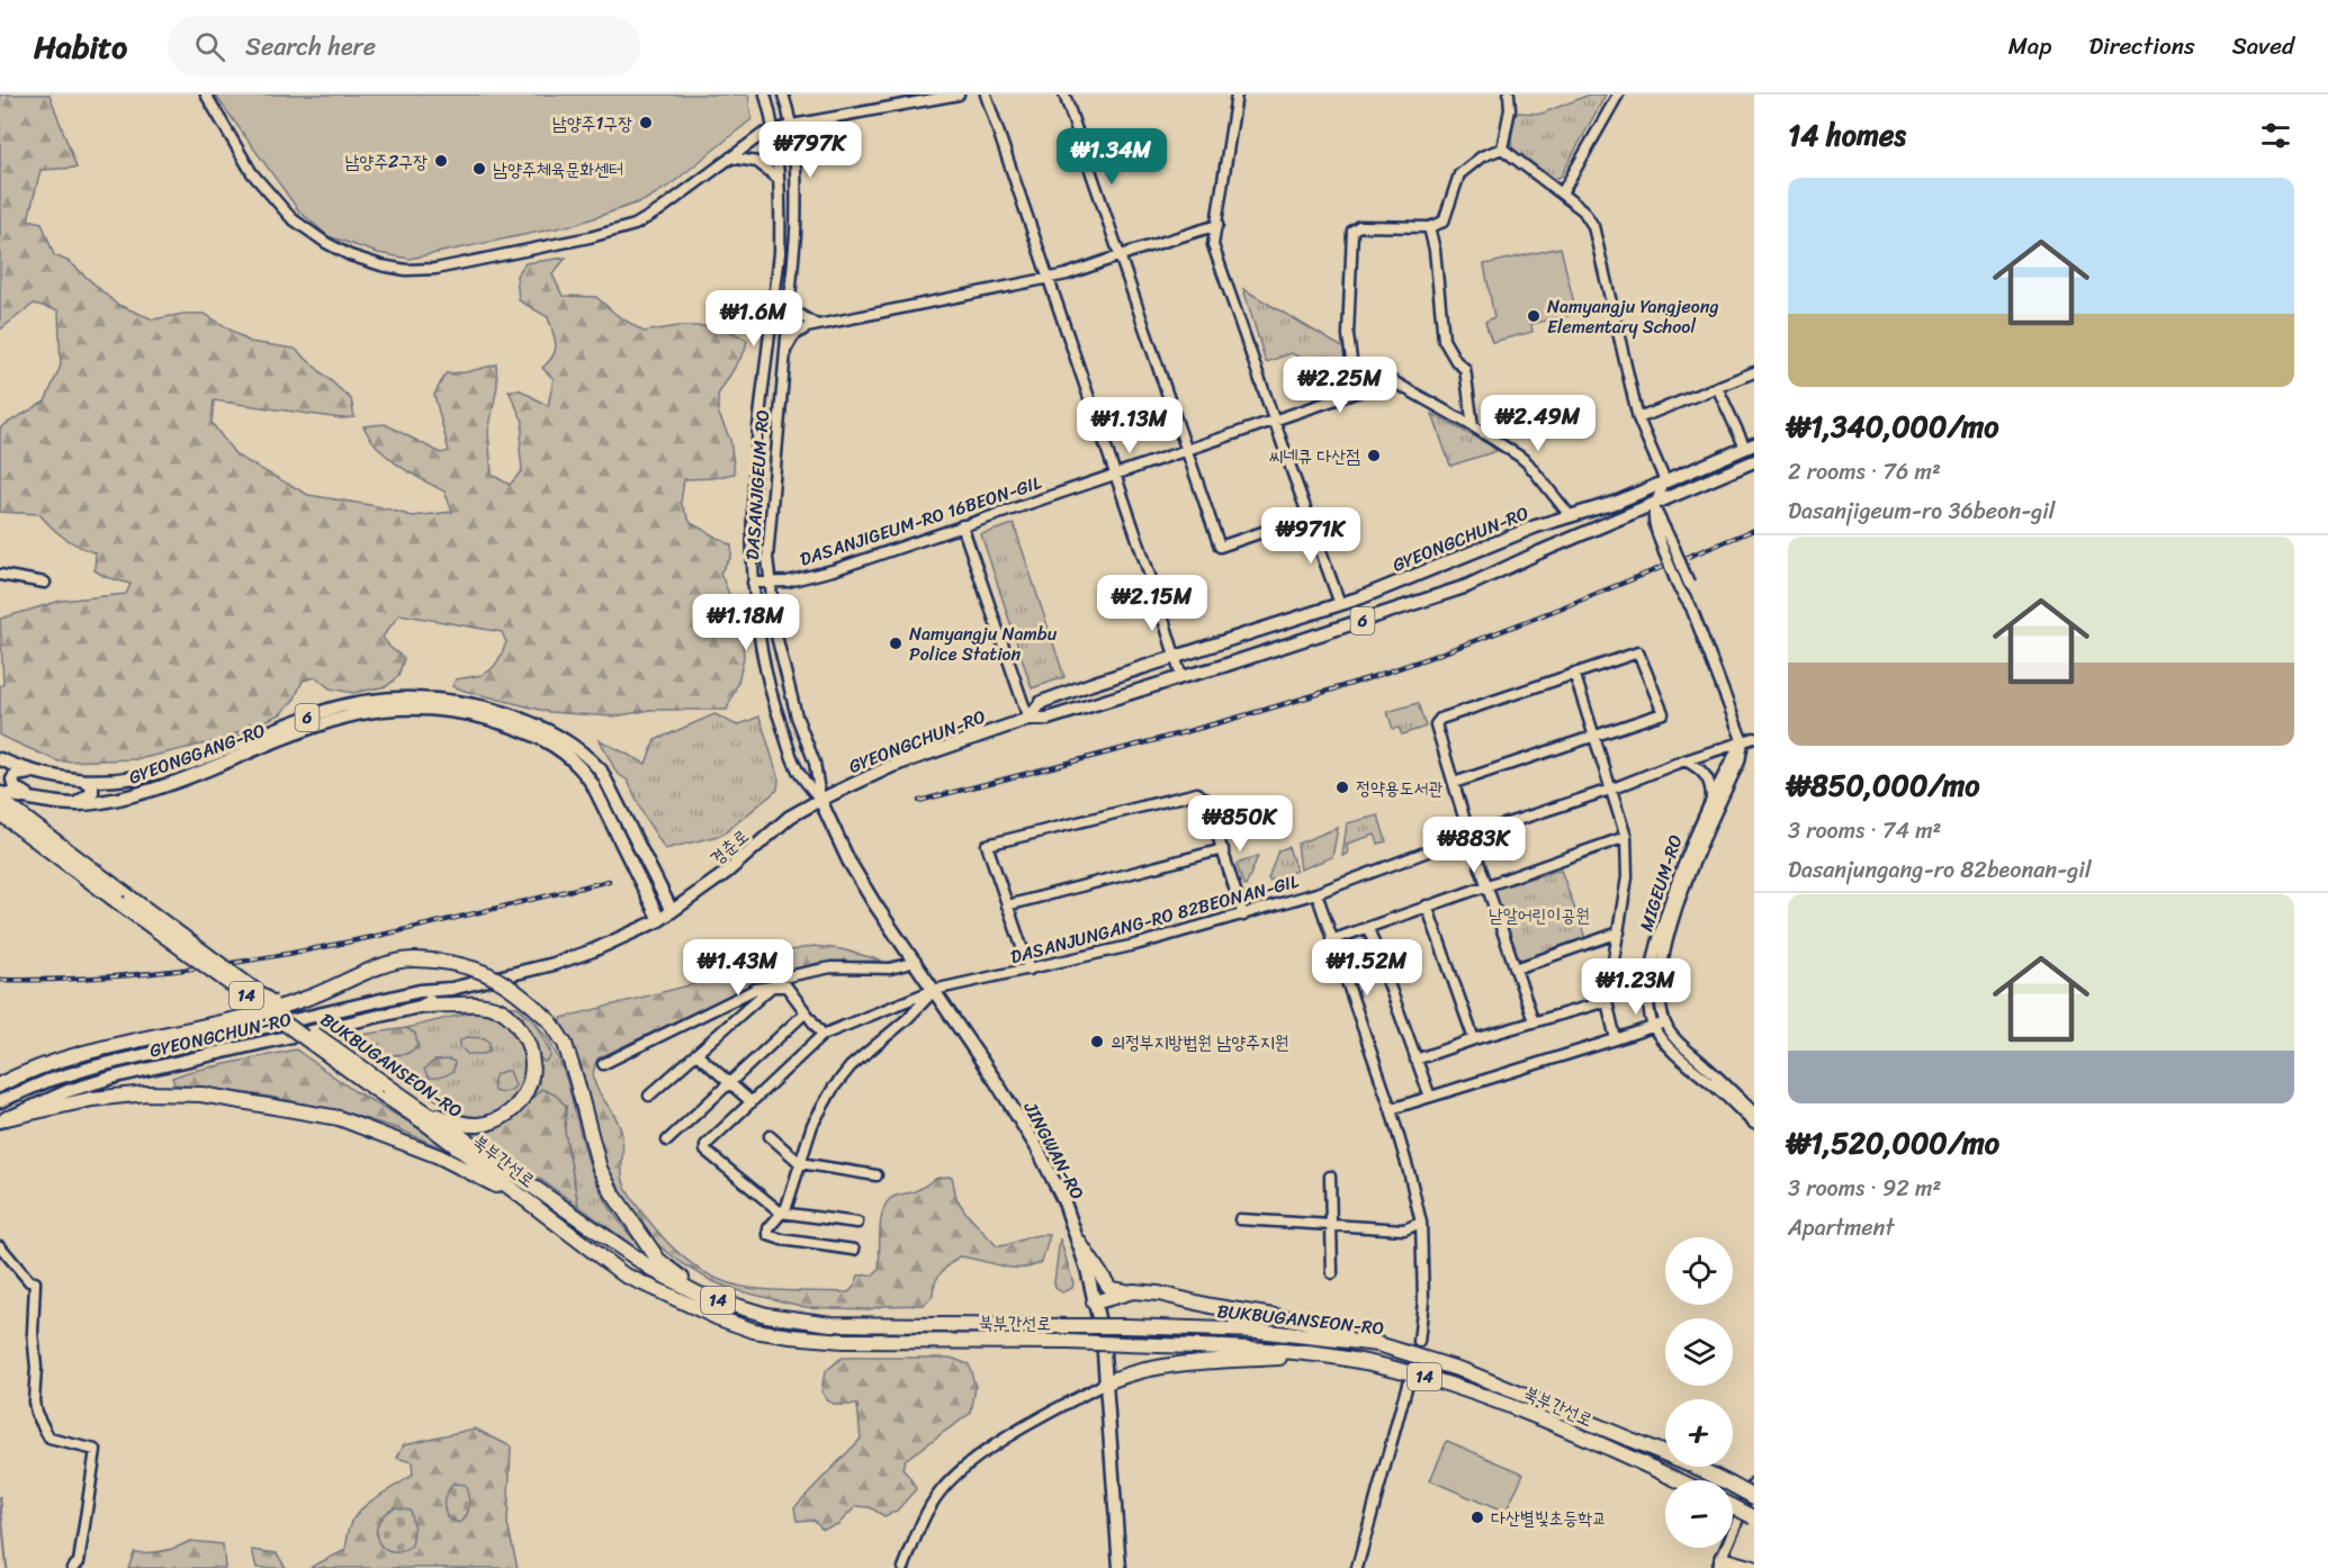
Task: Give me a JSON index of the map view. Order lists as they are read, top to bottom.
{
  "streets": {
    "highway": ["14", "BUKBUGANSEON-RO", "북부간선로"],
    "main road": [
      "GYEONGCHUN-RO",
      "6",
      "GYEONGGANG-RO",
      "경춘로",
      "JINGWAN-RO"
    ],
    "street": [
      "DASANJIGEUM-RO",
      "DASANJIGEUM-RO 16BEON-GIL",
      "MIGEUM-RO",
      "DASANJUNGANG-RO 82BEONAN-GIL"
    ]
  },
  "crossings": [
    ["DASANJIGEUM-RO", "DASANJIGEUM-RO 16BEON-GIL"],
    ["DASANJIGEUM-RO", "GYEONGCHUN-RO"],
    ["DASANJIGEUM-RO", "경춘로"],
    ["DASANJIGEUM-RO", "JINGWAN-RO"],
    ["DASANJIGEUM-RO 16BEON-GIL", "GYEONGCHUN-RO"],
    ["GYEONGCHUN-RO", "GYEONGGANG-RO"],
    ["GYEONGCHUN-RO", "경춘로"],
    ["GYEONGCHUN-RO", "JINGWAN-RO"],
    ["GYEONGGANG-RO", "경춘로"],
    ["경춘로", "JINGWAN-RO"],
    ["MIGEUM-RO", "DASANJUNGANG-RO 82BEONAN-GIL"],
    ["DASANJUNGANG-RO 82BEONAN-GIL", "JINGWAN-RO"],
    ["BUKBUGANSEON-RO", "북부간선로"]
  ],
  "parks": ["낟알어린이공원"],
  "places": [
    "남양주1구장",
    "남양주2구장",
    "남양주체육문화센터",
    "Namyangju Yangjeong Elementary School",
    "씨네큐 다산점",
    "Namyangju Nambu Police Station",
    "정약용도서관",
    "의정부지방법원 남양주지원",
    "다산별빛초등학교"
  ],
  "page": {
    "header": "Habito",
    "search": "Search here",
    "nav": ["Map", "Directions", "Saved"],
    "heading": "14 homes",
    "price": [
      "₩797K",
      "₩1.34M",
      "₩1.6M",
      "₩2.25M",
      "₩2.49M",
      "₩1.13M",
      "₩971K",
      "₩2.15M",
      "₩1.18M",
      "₩850K",
      "₩883K",
      "₩1.43M",
      "₩1.52M",
      "₩1.23M"
    ],
    "list": [
      {
        "name": "₩1,340,000/mo",
        "note": "2 rooms · 76 m² · Dasanjigeum-ro 36beon-gil"
      },
      {
        "name": "₩850,000/mo",
        "note": "3 rooms · 74 m² · Dasanjungang-ro 82beonan-gil"
      },
      {
        "name": "₩1,520,000/mo",
        "note": "3 rooms · 92 m² · Apartment"
      }
    ],
    "map_buttons": ["+", "−"]
  }
}
